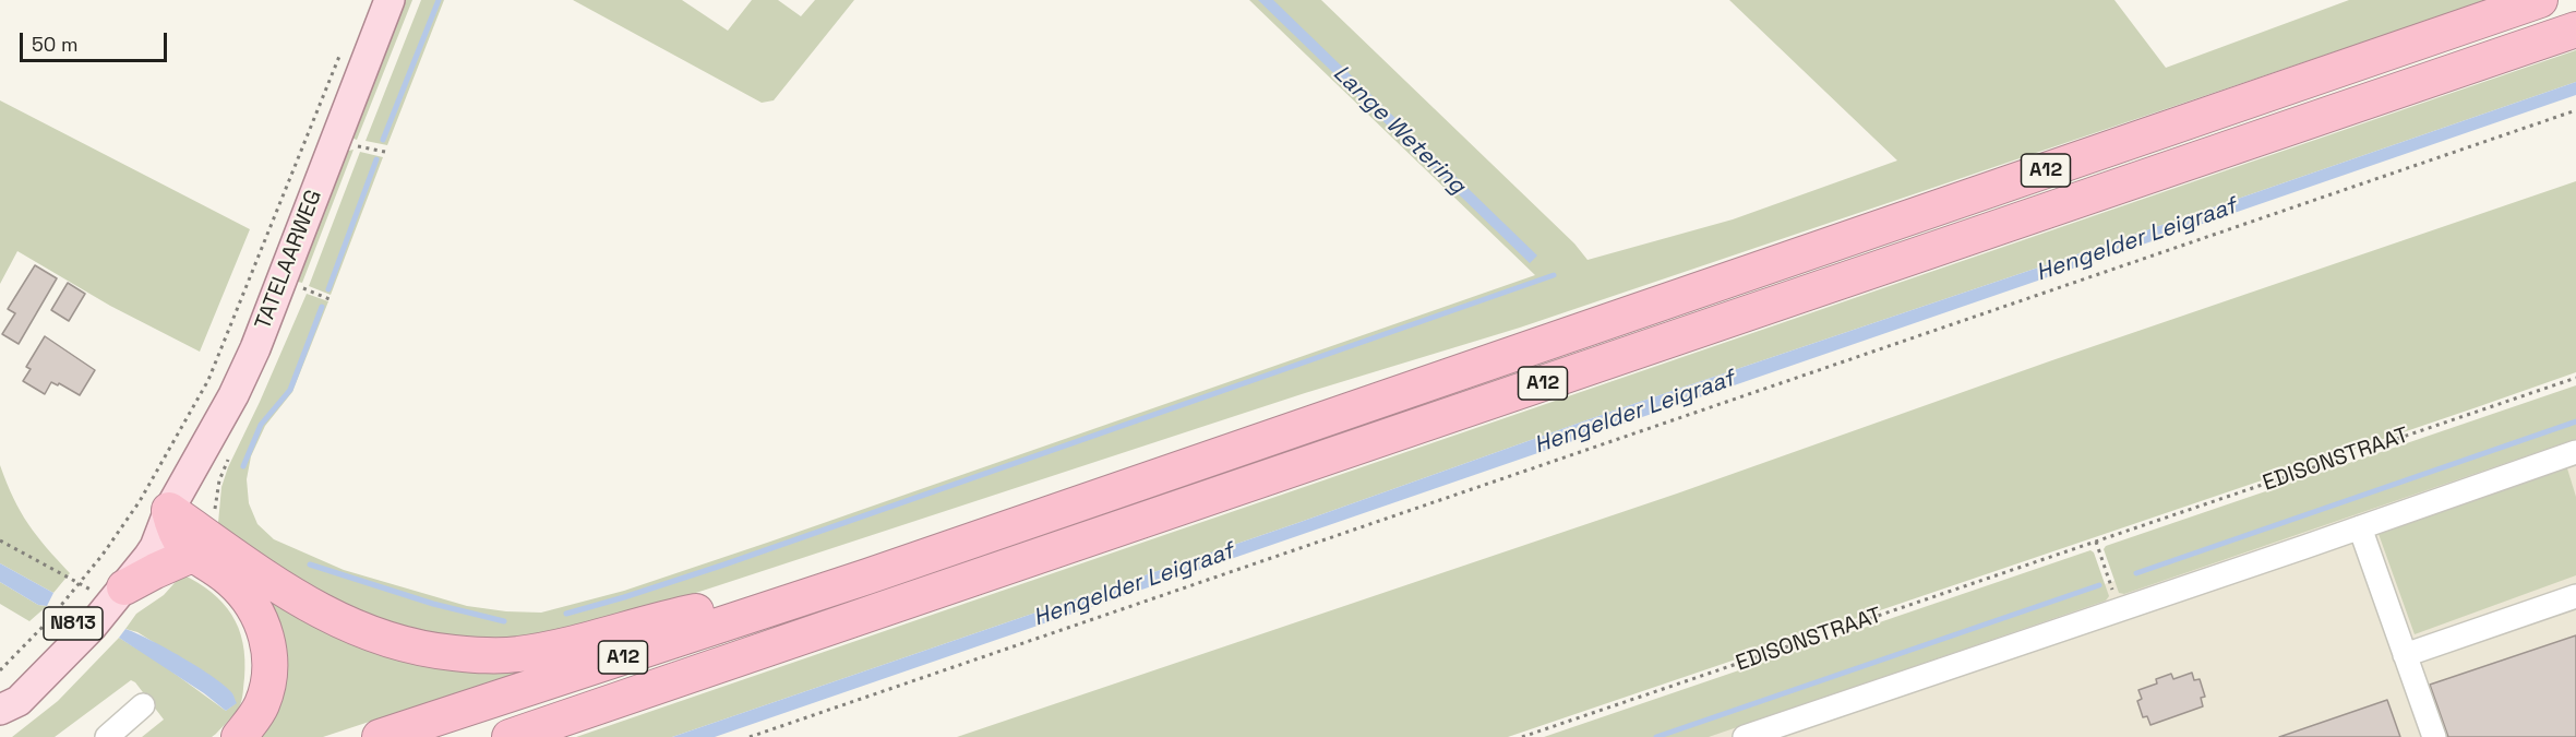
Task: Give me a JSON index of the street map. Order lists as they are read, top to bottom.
{
  "streets": {
    "highway": ["A12"],
    "main road": ["TATELAARWEG", "N813"],
    "path": ["EDISONSTRAAT"]
  },
  "crossings": [
    ["A12", "TATELAARWEG"],
    ["A12", "N813"],
    ["TATELAARWEG", "N813"]
  ],
  "water": ["Lange Wetering", "Hengelder Leigraaf"],
  "scale_bar": "50 m"
}
